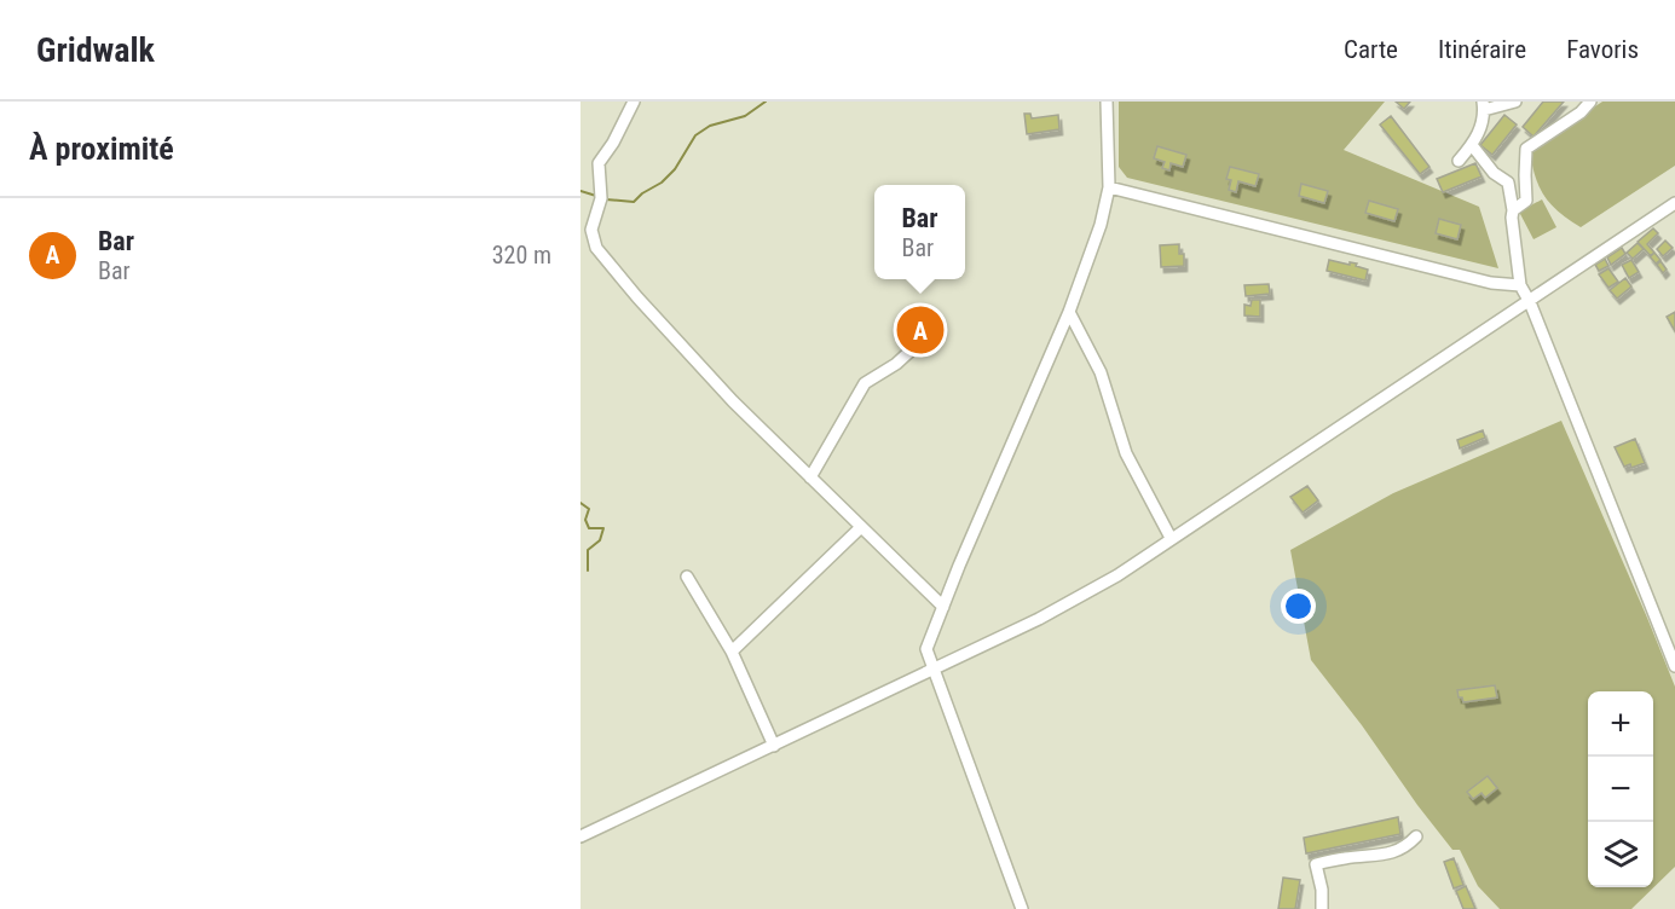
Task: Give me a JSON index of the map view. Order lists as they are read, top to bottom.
{
  "page": {
    "header": "Gridwalk",
    "nav": ["Carte", "Itinéraire", "Favoris"],
    "heading": "À proximité",
    "popup": ["Bar", "Bar"],
    "list": [
      {
        "mark": "A",
        "name": "Bar",
        "note": "Bar",
        "value": "320 m"
      }
    ],
    "pins": "A",
    "map_buttons": ["+", "−"]
  }
}
